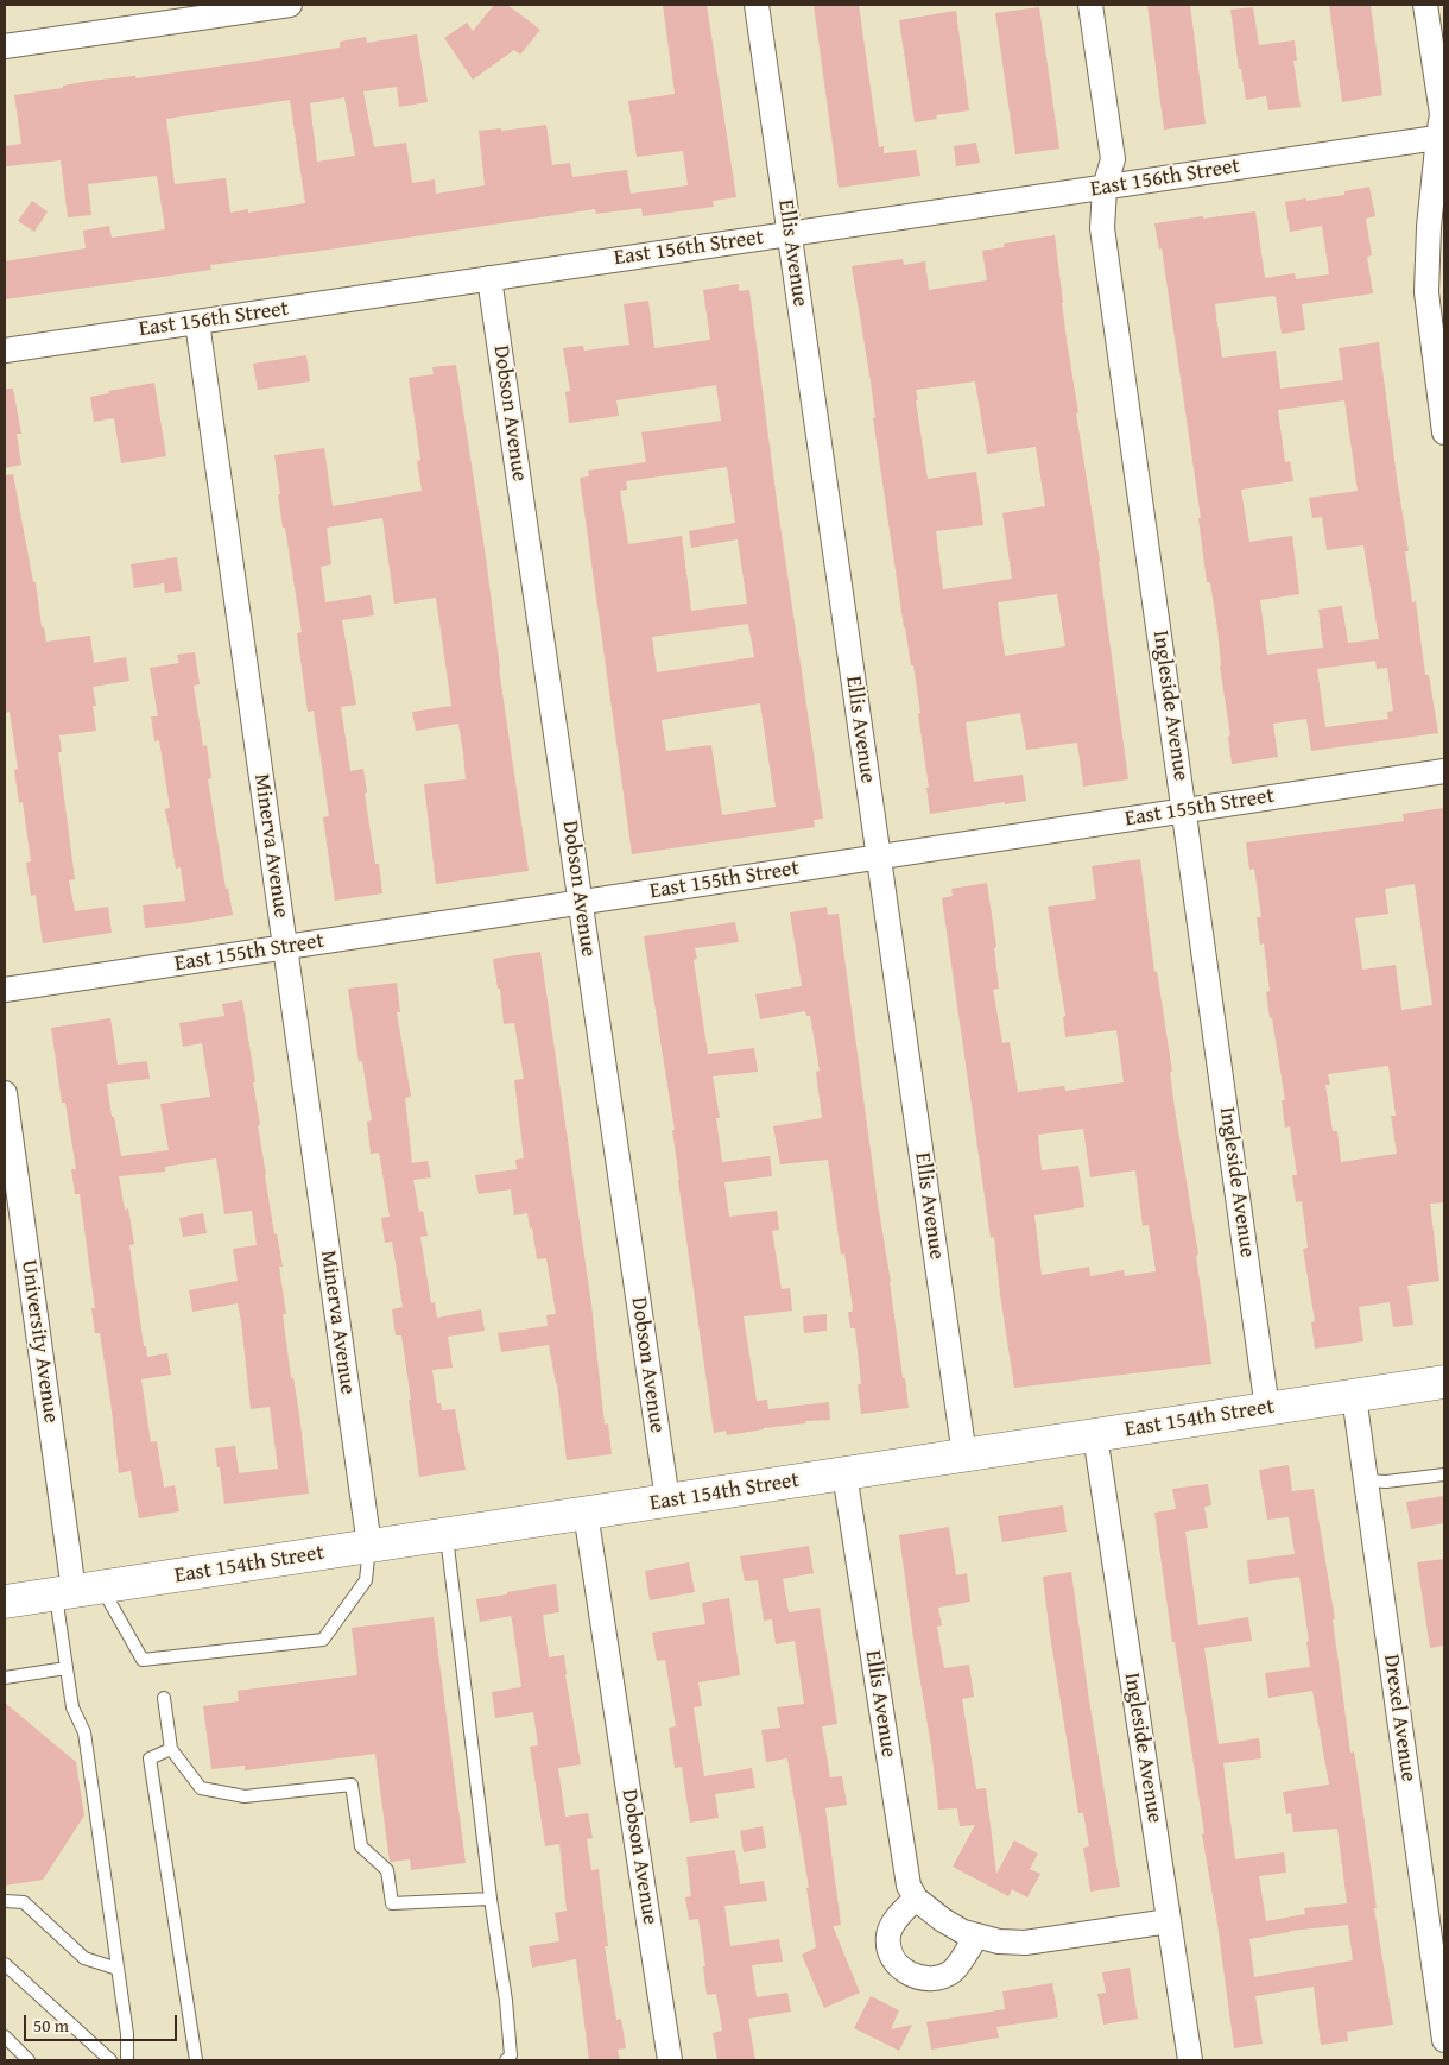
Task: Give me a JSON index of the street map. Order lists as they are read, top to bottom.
{
  "streets": {
    "street": [
      "East 156th Street",
      "Ellis Avenue",
      "Dobson Avenue",
      "Ingleside Avenue",
      "East 155th Street",
      "Minerva Avenue",
      "University Avenue",
      "East 154th Street",
      "Drexel Avenue"
    ]
  },
  "crossings": [
    ["East 156th Street", "Ellis Avenue"],
    ["East 156th Street", "Dobson Avenue"],
    ["East 156th Street", "Ingleside Avenue"],
    ["East 156th Street", "Minerva Avenue"],
    ["Ellis Avenue", "East 155th Street"],
    ["Ellis Avenue", "East 154th Street"],
    ["Dobson Avenue", "East 155th Street"],
    ["Dobson Avenue", "East 154th Street"],
    ["Ingleside Avenue", "East 155th Street"],
    ["Ingleside Avenue", "East 154th Street"],
    ["East 155th Street", "Minerva Avenue"],
    ["Minerva Avenue", "East 154th Street"],
    ["University Avenue", "East 154th Street"],
    ["East 154th Street", "Drexel Avenue"]
  ],
  "scale_bar": "50 m"
}
